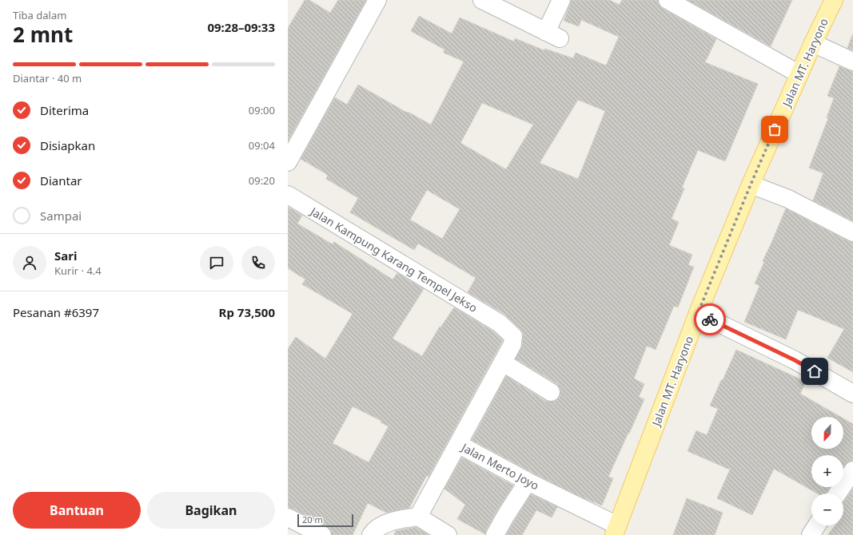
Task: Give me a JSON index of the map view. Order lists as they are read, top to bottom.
{
  "streets": {
    "main road": ["Jalan MT. Haryono"],
    "street": ["Jalan Kampung Karang Tempel Jekso", "Jalan Merto Joyo"]
  },
  "crossings": [
    ["Jalan MT. Haryono", "Jalan Merto Joyo"],
    ["Jalan Kampung Karang Tempel Jekso", "Jalan Merto Joyo"]
  ],
  "scale_bar": "20 m",
  "north": "bottom",
  "page": {
    "heading": ["2 mnt", "Tiba dalam", "09:28–09:33"],
    "panel": [
      "Sari",
      "Kurir · 4.4",
      "Pesanan #6397",
      "Rp 73,500"
    ],
    "bar": "Diantar · 40 m",
    "list": [
      ["Diterima", "09:00"],
      ["Disiapkan", "09:04"],
      ["Diantar", "09:20"],
      "Sampai"
    ],
    "map_buttons": ["+", "−"],
    "buttons": ["Bantuan", "Bagikan"],
    "scale": "20 m"
  }
}
